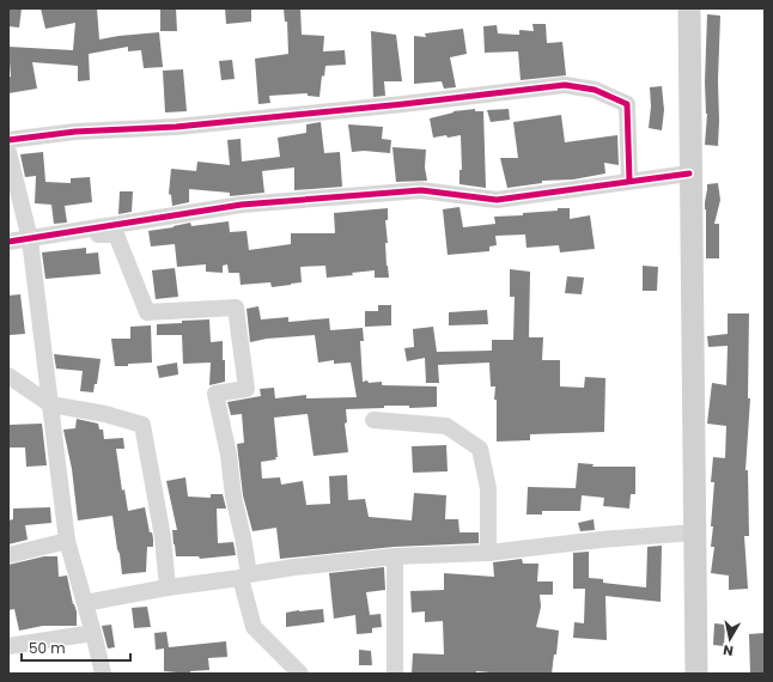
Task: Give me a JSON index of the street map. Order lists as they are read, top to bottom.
{
  "scale_bar": "50 m",
  "north": "bottom"
}
